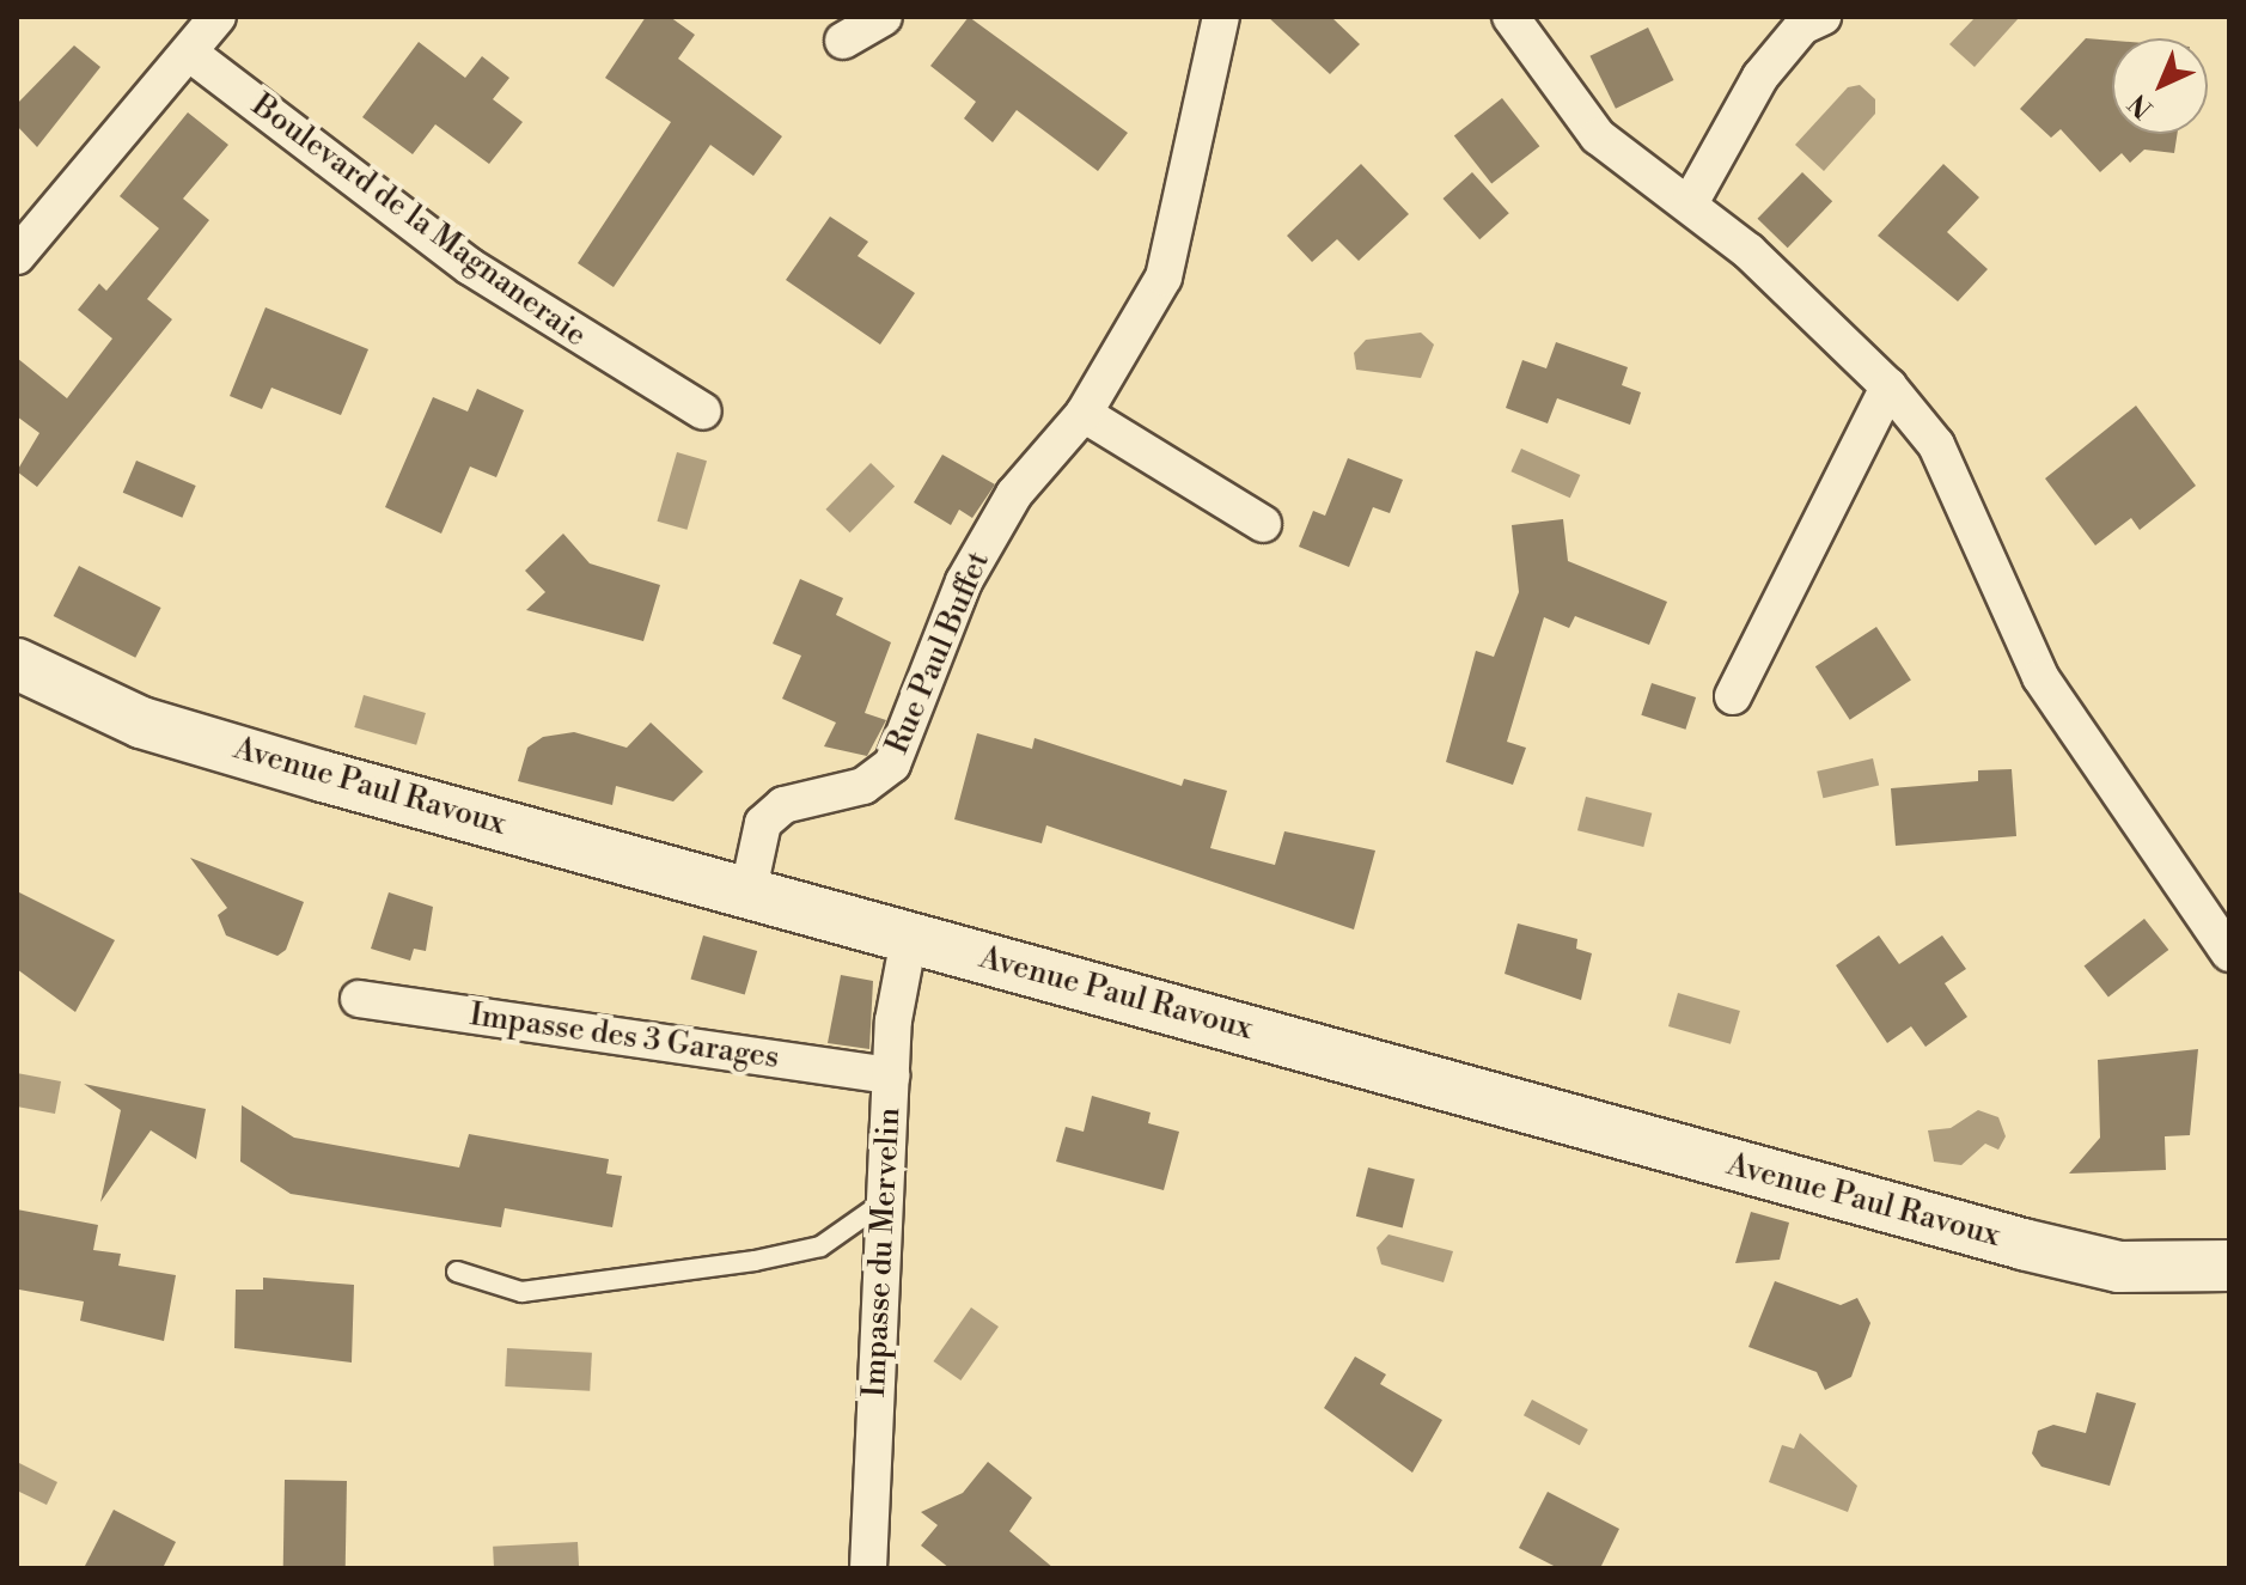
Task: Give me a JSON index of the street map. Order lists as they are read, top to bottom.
{
  "streets": {
    "street": [
      "Boulevard de la Magnaneraie",
      "Rue Paul Buffet",
      "Avenue Paul Ravoux",
      "Impasse des 3 Garages",
      "Impasse du Mervelin"
    ]
  },
  "crossings": [
    ["Rue Paul Buffet", "Avenue Paul Ravoux"],
    ["Avenue Paul Ravoux", "Impasse du Mervelin"],
    ["Impasse des 3 Garages", "Impasse du Mervelin"]
  ],
  "north": "bottom left"
}
